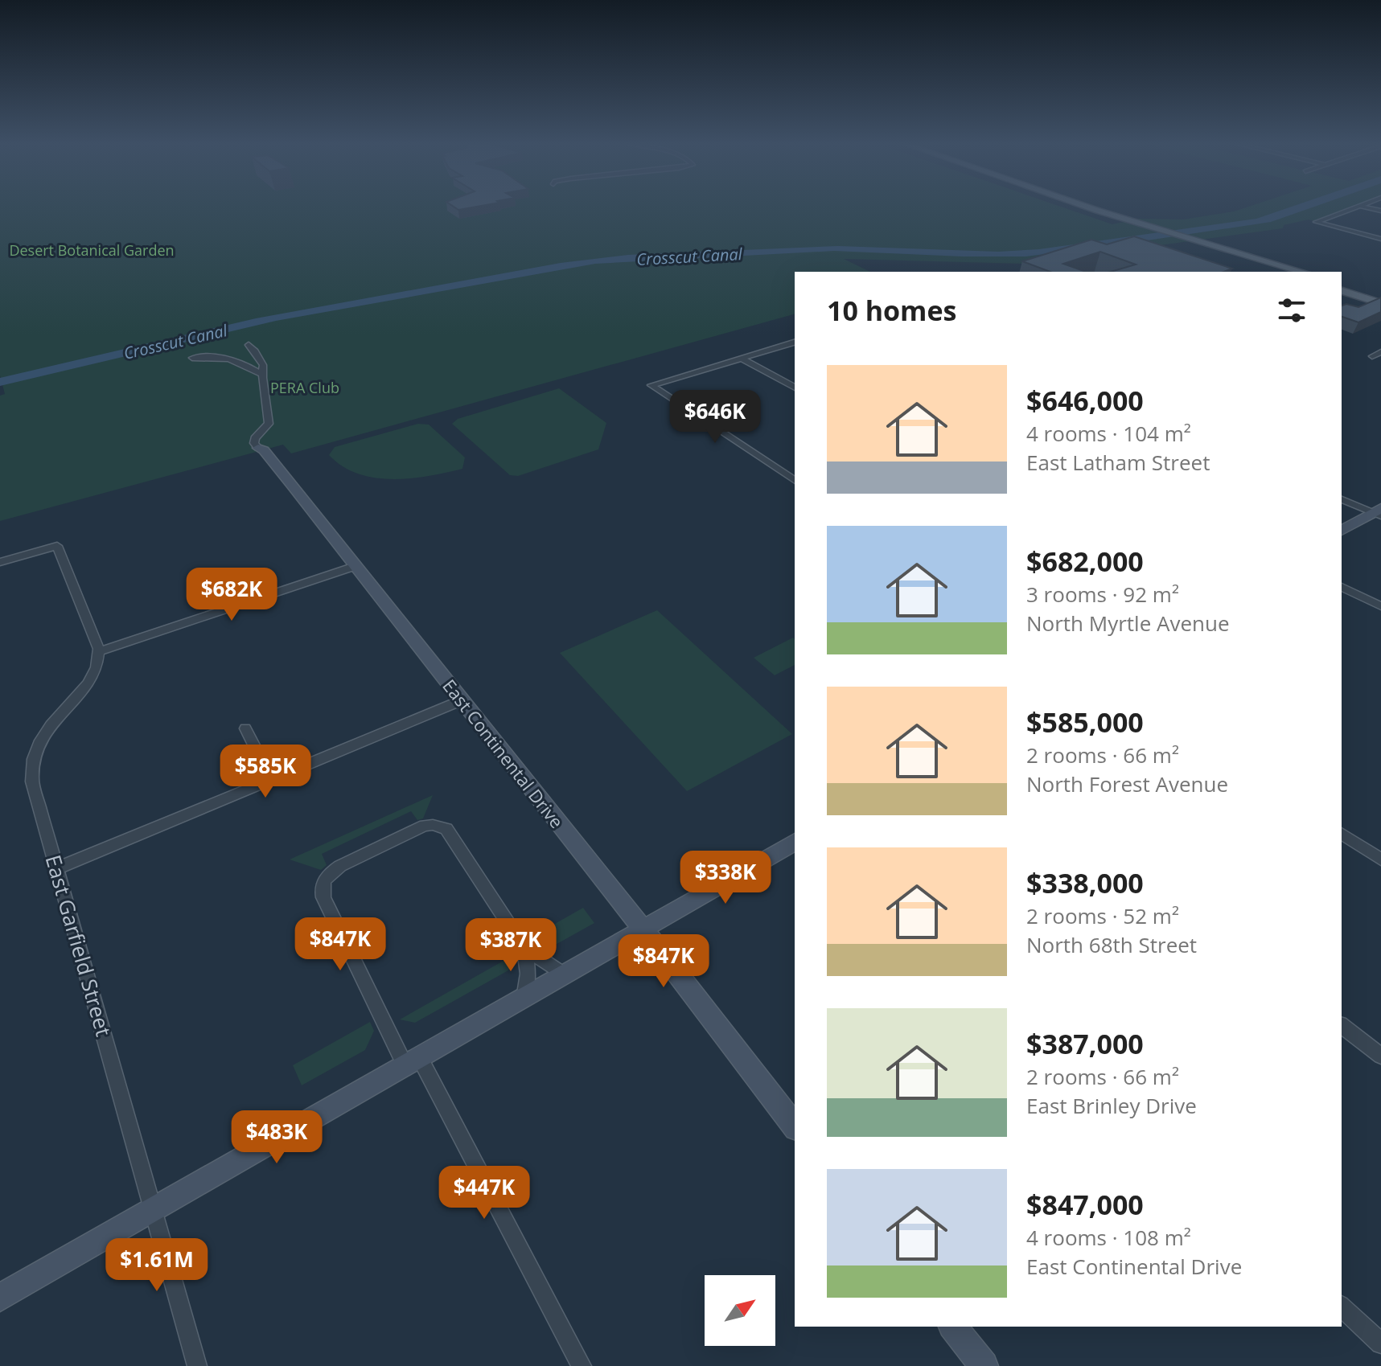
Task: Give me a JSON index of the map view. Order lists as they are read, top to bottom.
{
  "streets": {
    "street": ["East Continental Drive", "East Garfield Street"]
  },
  "water": ["Crosscut Canal"],
  "parks": ["Desert Botanical Garden", "PERA Club"],
  "north": "top right",
  "page": {
    "heading": "10 homes",
    "list": [
      {
        "name": "$646,000",
        "note": "4 rooms · 104 m² · East Latham Street"
      },
      {
        "name": "$682,000",
        "note": "3 rooms · 92 m² · North Myrtle Avenue"
      },
      {
        "name": "$585,000",
        "note": "2 rooms · 66 m² · North Forest Avenue"
      },
      {
        "name": "$338,000",
        "note": "2 rooms · 52 m² · North 68th Street"
      },
      {
        "name": "$387,000",
        "note": "2 rooms · 66 m² · East Brinley Drive"
      },
      {
        "name": "$847,000",
        "note": "4 rooms · 108 m² · East Continental Drive"
      }
    ],
    "price": [
      "$646K",
      "$682K",
      "$585K",
      "$338K",
      "$847K",
      "$387K",
      "$847K",
      "$483K",
      "$447K",
      "$1.61M"
    ]
  }
}
